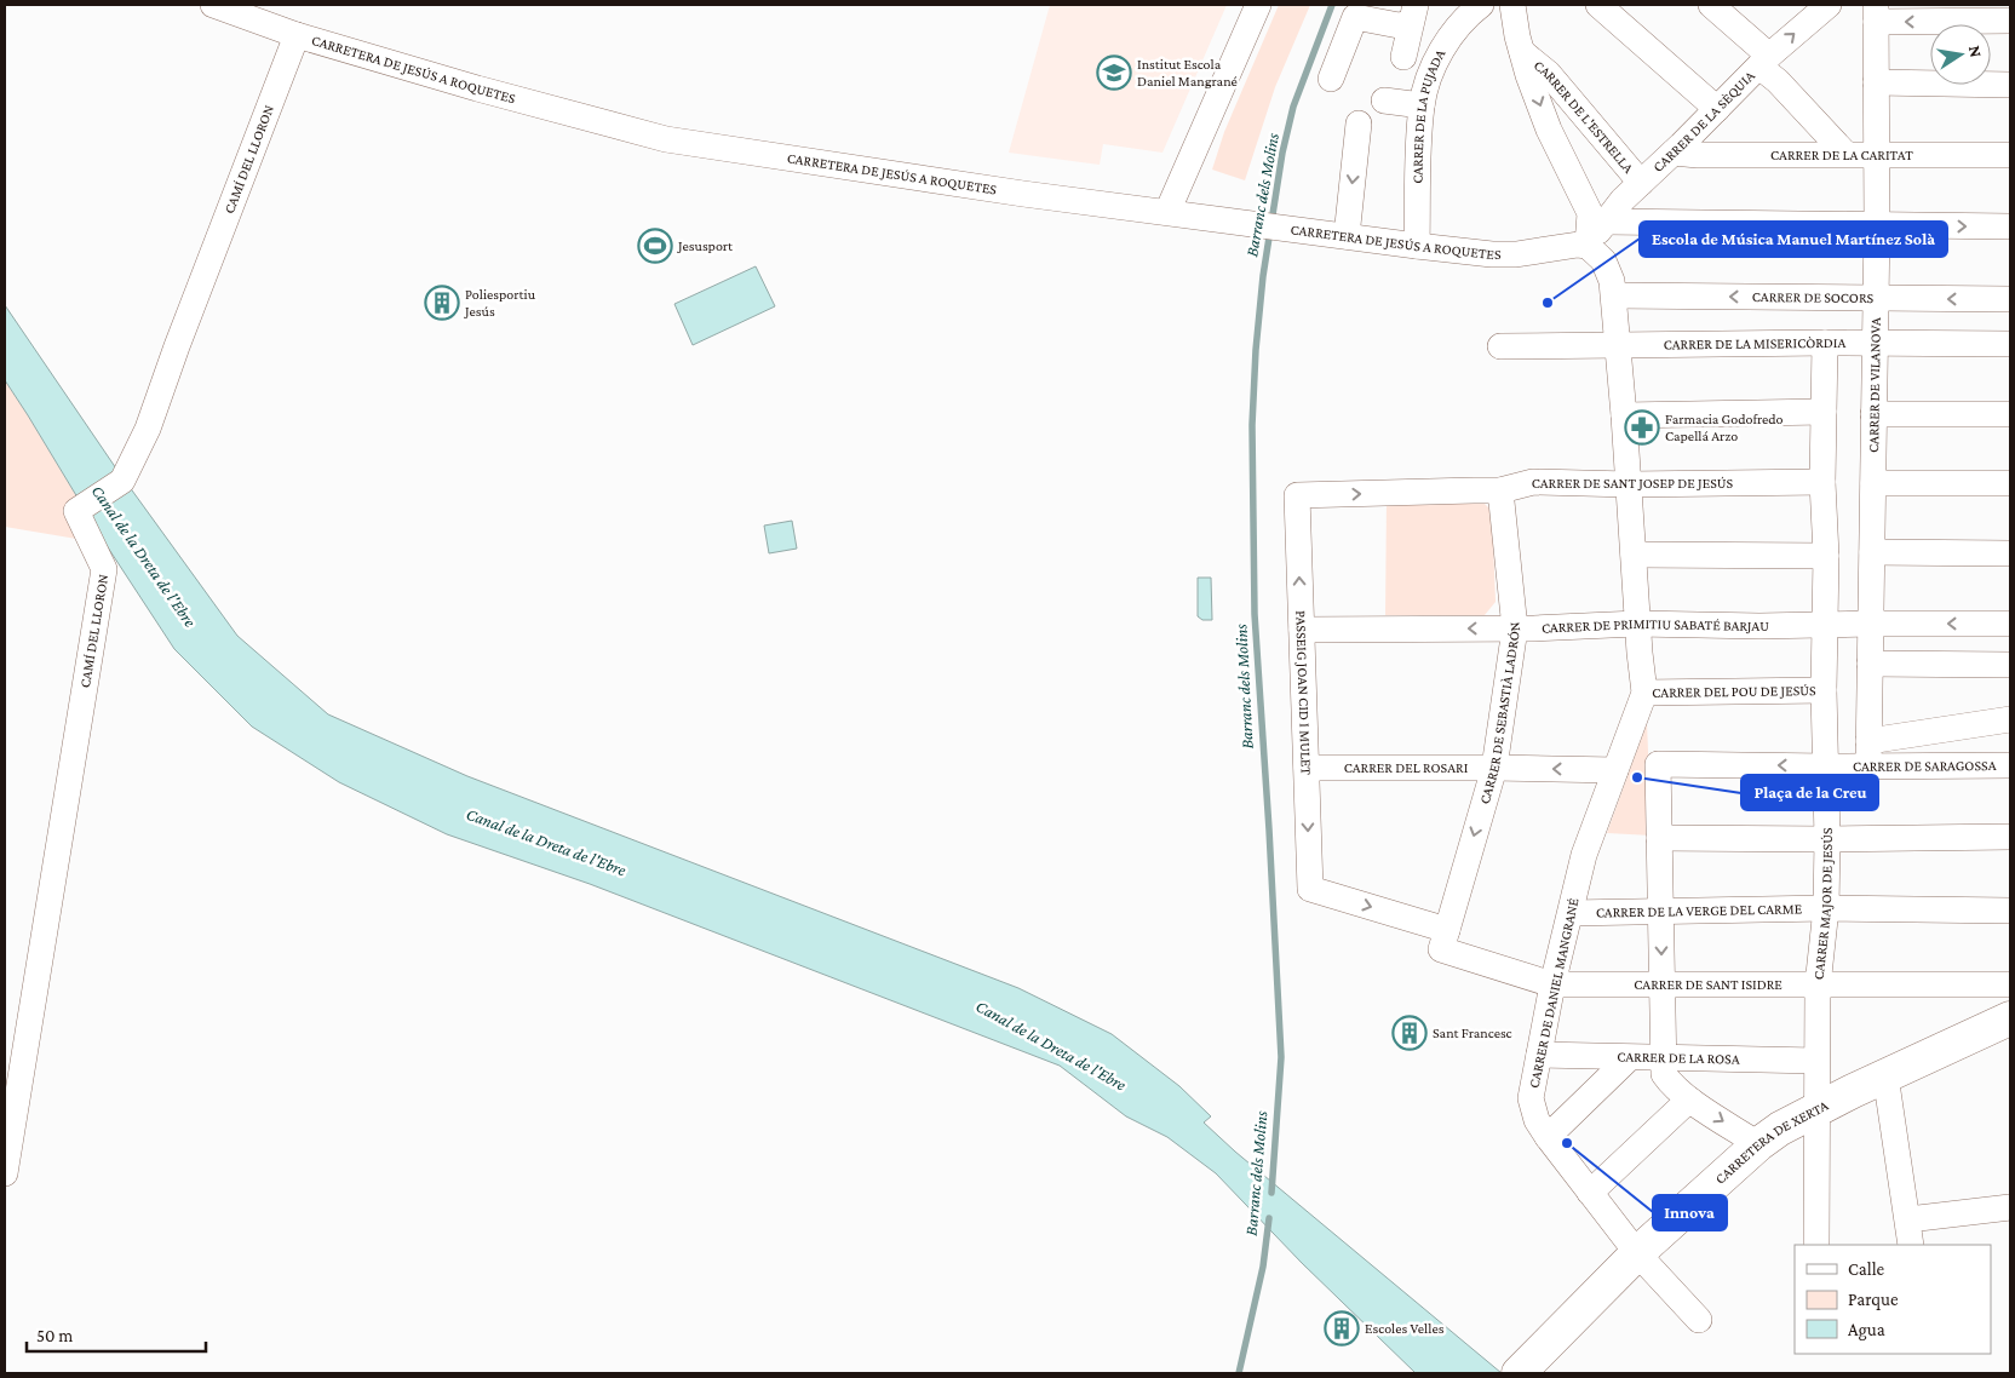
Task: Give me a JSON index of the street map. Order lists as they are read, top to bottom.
{
  "streets": {
    "main road": ["CARRETERA DE XERTA"],
    "street": [
      "CARRETERA DE JESÚS A ROQUETES",
      "CARRER DE LA PUJADA",
      "CARRER DE L'ESTRELLA",
      "CARRER DE LA SÈQUIA",
      "CARRER DE LA CARITAT",
      "CAMÍ DEL LLORON",
      "CARRER DE SOCORS",
      "CARRER DE LA MISERICÒRDIA",
      "CARRER DE VILANOVA",
      "CARRER DE SANT JOSEP DE JESÚS",
      "CARRER DE PRIMITIU SABATÉ BARJAU",
      "CARRER DEL POU DE JESÚS",
      "PASSEIG JOAN CID I MULET",
      "CARRER DE SEBASTIÀ LADRÓN",
      "CARRER DE SARAGOSSA",
      "CARRER DEL ROSARI",
      "CARRER MAJOR DE JESÚS",
      "CARRER DE LA VERGE DEL CARME",
      "CARRER DE SANT ISIDRE",
      "CARRER DE DANIEL MANGRANÉ",
      "CARRER DE LA ROSA"
    ]
  },
  "crossings": [
    ["CARRETERA DE JESÚS A ROQUETES", "CARRER DE LA PUJADA"],
    ["CARRETERA DE JESÚS A ROQUETES", "CARRER DE LA SÈQUIA"],
    ["CARRETERA DE JESÚS A ROQUETES", "CAMÍ DEL LLORON"],
    ["CARRER DE L'ESTRELLA", "CARRER DE LA SÈQUIA"],
    ["CARRER DE LA SÈQUIA", "CARRER DE LA CARITAT"],
    ["CARRER DE LA CARITAT", "CARRER DE VILANOVA"],
    ["CARRER DE SOCORS", "CARRER DE VILANOVA"],
    ["CARRER DE LA MISERICÒRDIA", "CARRER DE VILANOVA"],
    ["CARRER DE LA MISERICÒRDIA", "CARRER MAJOR DE JESÚS"],
    ["CARRER DE VILANOVA", "CARRER DE PRIMITIU SABATÉ BARJAU"],
    ["CARRER DE VILANOVA", "CARRER DE SARAGOSSA"],
    ["CARRER DE SANT JOSEP DE JESÚS", "PASSEIG JOAN CID I MULET"],
    ["CARRER DE SANT JOSEP DE JESÚS", "CARRER DE SEBASTIÀ LADRÓN"],
    ["CARRER DE SANT JOSEP DE JESÚS", "CARRER MAJOR DE JESÚS"],
    ["CARRER DE PRIMITIU SABATÉ BARJAU", "PASSEIG JOAN CID I MULET"],
    ["CARRER DE PRIMITIU SABATÉ BARJAU", "CARRER DE SEBASTIÀ LADRÓN"],
    ["CARRER DE PRIMITIU SABATÉ BARJAU", "CARRER MAJOR DE JESÚS"],
    ["CARRER DEL POU DE JESÚS", "CARRER MAJOR DE JESÚS"],
    ["CARRER DEL POU DE JESÚS", "CARRER DE DANIEL MANGRANÉ"],
    ["PASSEIG JOAN CID I MULET", "CARRER DE SEBASTIÀ LADRÓN"],
    ["PASSEIG JOAN CID I MULET", "CARRER DEL ROSARI"],
    ["PASSEIG JOAN CID I MULET", "CARRER DE SANT ISIDRE"],
    ["CARRER DE SEBASTIÀ LADRÓN", "CARRER DEL ROSARI"],
    ["CARRER DE SEBASTIÀ LADRÓN", "CARRER DE SANT ISIDRE"],
    ["CARRER DE SARAGOSSA", "CARRER MAJOR DE JESÚS"],
    ["CARRER DEL ROSARI", "CARRER DE DANIEL MANGRANÉ"],
    ["CARRER MAJOR DE JESÚS", "CARRER DE LA VERGE DEL CARME"],
    ["CARRER MAJOR DE JESÚS", "CARRER DE SANT ISIDRE"],
    ["CARRER MAJOR DE JESÚS", "CARRER DE LA ROSA"],
    ["CARRER MAJOR DE JESÚS", "CARRETERA DE XERTA"],
    ["CARRER DE LA VERGE DEL CARME", "CARRER DE DANIEL MANGRANÉ"],
    ["CARRER DE SANT ISIDRE", "CARRER DE DANIEL MANGRANÉ"],
    ["CARRER DE DANIEL MANGRANÉ", "CARRER DE LA ROSA"],
    ["CARRER DE DANIEL MANGRANÉ", "CARRETERA DE XERTA"]
  ],
  "one_way": ["CARRER DE SANT JOSEP DE JESÚS", "CARRER DEL ROSARI"],
  "water": ["Barranc dels Molins", "Canal de la Dreta de l'Ebre"],
  "places": {
    "school or university": ["Institut Escola Daniel Mangrané"],
    "sports": ["Jesusport"],
    "building": ["Poliesportiu Jesús", "Sant Francesc", "Escoles Velles"],
    "other": ["Escola de Música Manuel Martínez Solà", "Plaça de la Creu", "Innova"],
    "pharmacy": ["Farmacia Godofredo Capellá Arzo"]
  },
  "legend": ["Calle", "Parque", "Agua"],
  "scale_bar": "50 m",
  "north": "right"
}
